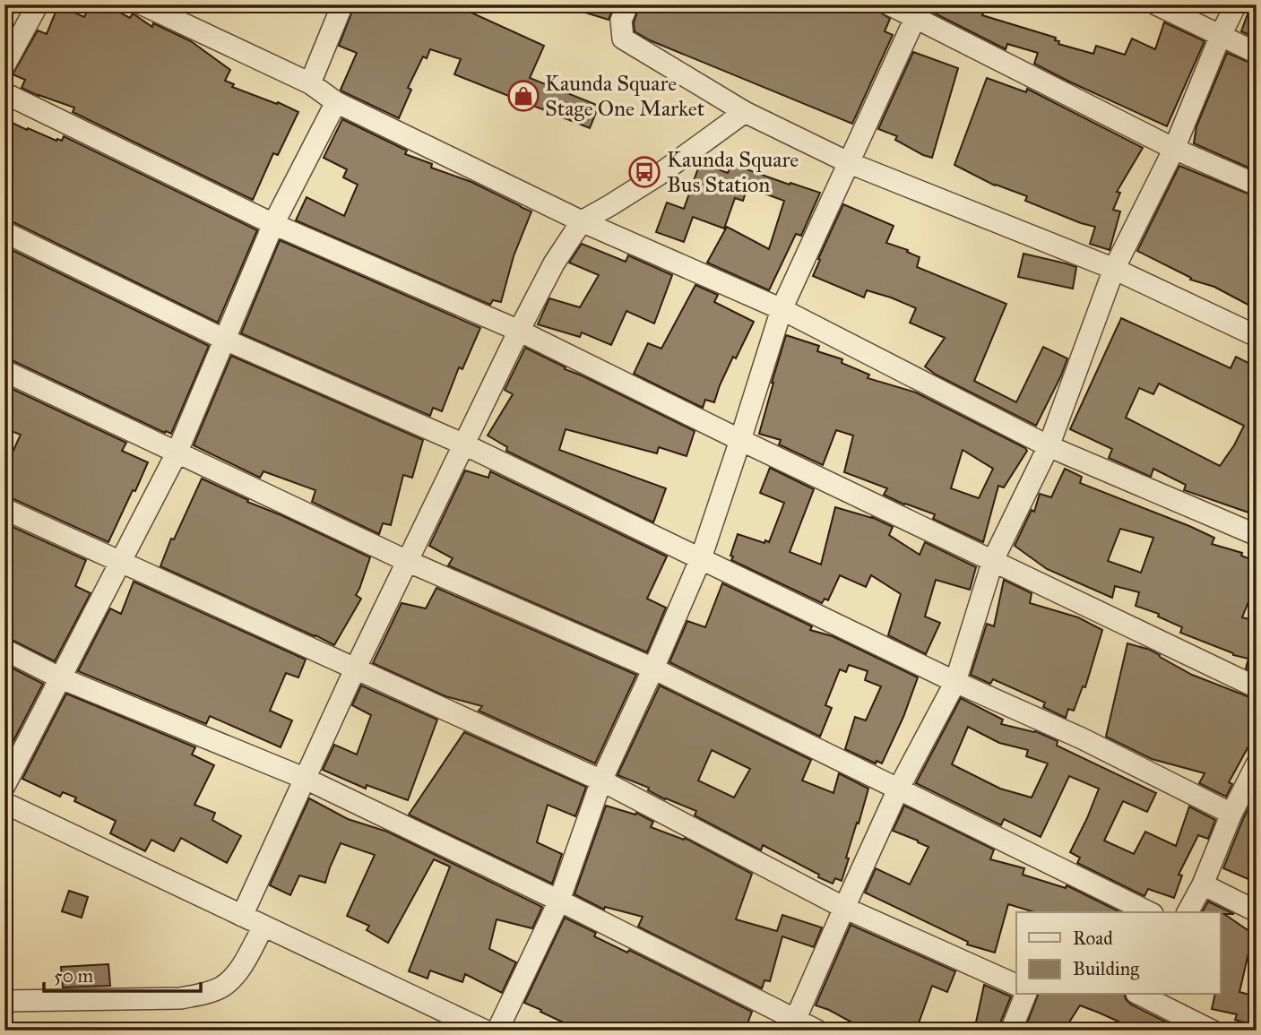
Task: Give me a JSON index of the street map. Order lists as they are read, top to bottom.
{
  "places": {
    "shop": ["Kaunda Square Stage One Market"],
    "bus stop": ["Kaunda Square Bus Station"]
  },
  "legend": ["Road", "Building"],
  "scale_bar": "50 m"
}
